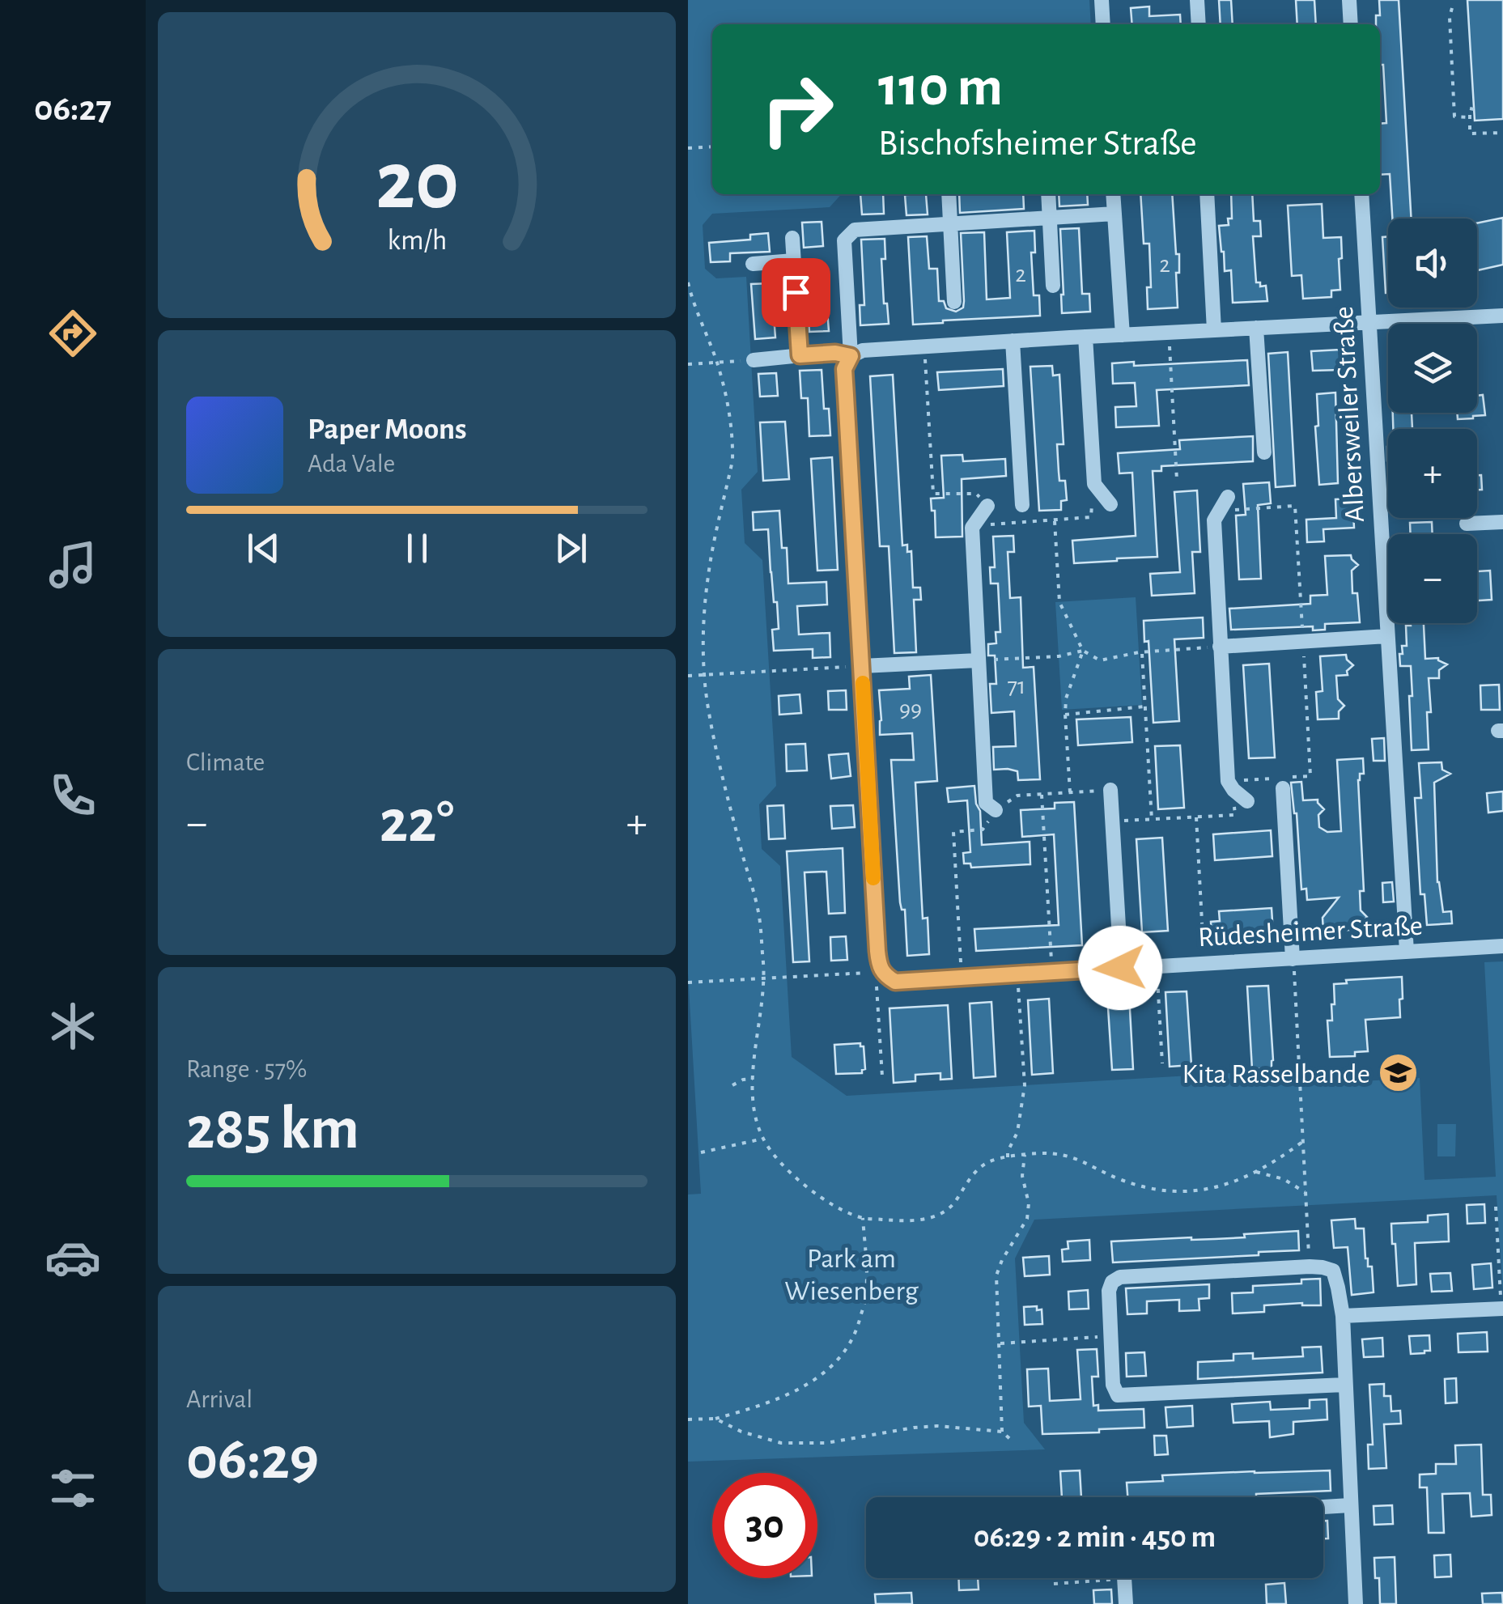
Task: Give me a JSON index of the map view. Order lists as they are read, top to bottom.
{
  "streets": {
    "street": ["Albersweiler Straße", "Rüdesheimer Straße"]
  },
  "crossings": [
    ["Albersweiler Straße", "Rüdesheimer Straße"]
  ],
  "parks": ["Park am Wiesenberg"],
  "places": {
    "school or university": ["Kita Rasselbande"]
  },
  "house_numbers": [
    "2",
    "2",
    "71",
    "99"
  ],
  "page": {
    "tabs": "06:27",
    "turn": ["110 m", "Bischofsheimer Straße"],
    "map_buttons": ["+", "−"],
    "song": ["Paper Moons", "Ada Vale"],
    "tile": [
      "Climate",
      ["Range · 57%", "285 km"],
      ["Arrival", "06:29"]
    ],
    "heat": ["−", "22°", "+"],
    "limit": "30",
    "trip": "06:29 · 2 min · 450 m",
    "gauge": ["20", "km/h"]
  }
}
